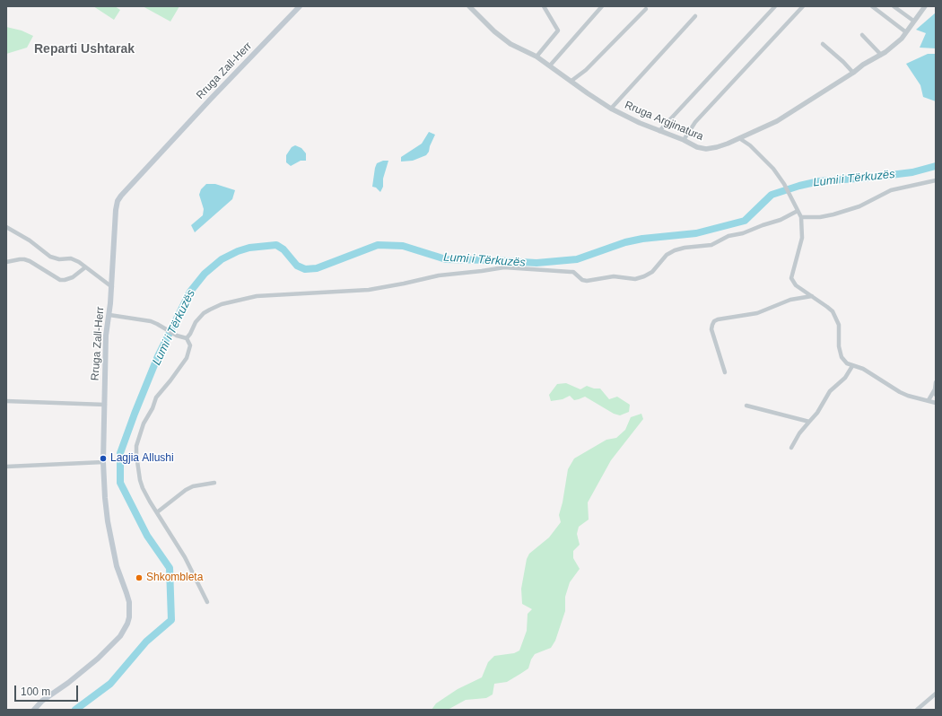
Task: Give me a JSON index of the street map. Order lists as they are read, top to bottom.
{
  "streets": {
    "main road": ["Rruga Zall-Herr"],
    "street": ["Rruga Argjinatura"]
  },
  "districts": ["Reparti Ushtarak"],
  "water": ["Lumi i Tërkuzës"],
  "places": ["Lagjia Allushi", "Shkombleta"],
  "scale_bar": "100 m"
}
